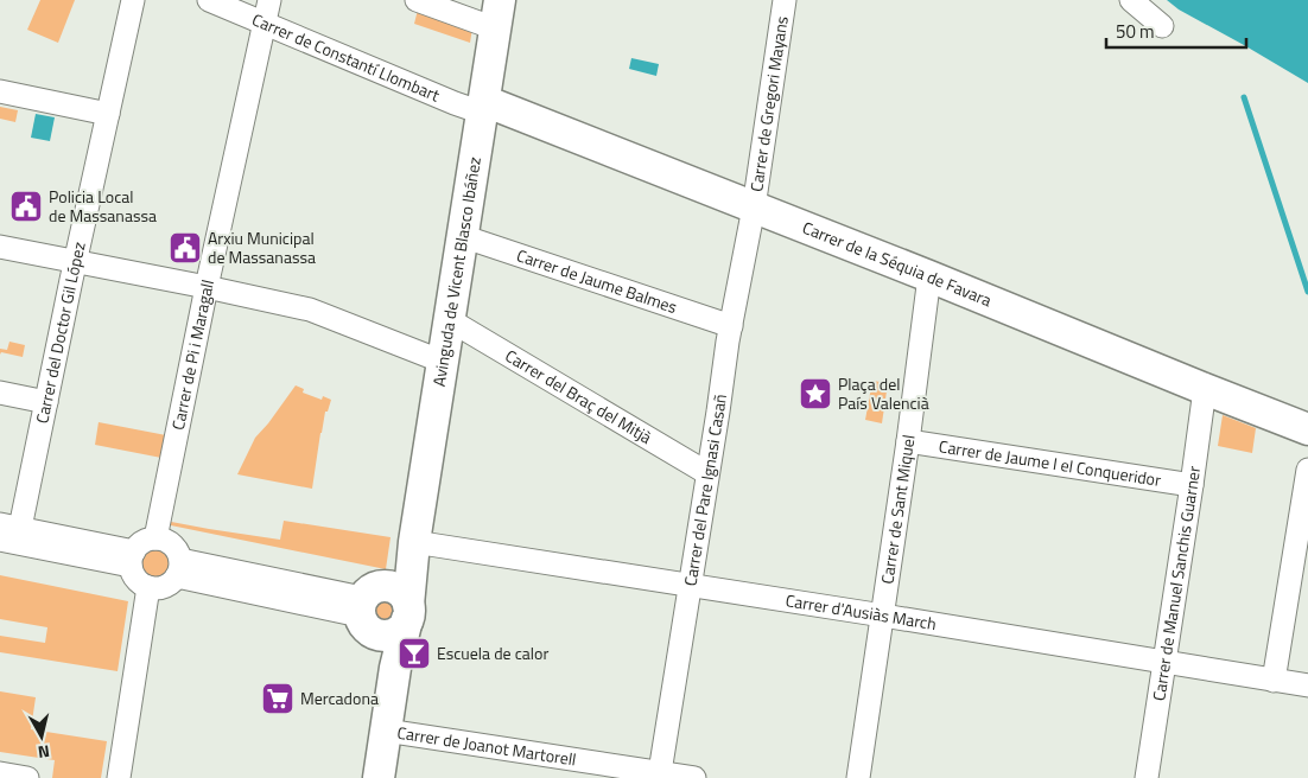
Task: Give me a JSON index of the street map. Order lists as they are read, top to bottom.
{
  "streets": {
    "street": [
      "Carrer de Constantí Llombart",
      "Carrer de Gregori Mayans",
      "Carrer de la Séquia de Favara",
      "Avinguda de Vicent Blasco Ibáñez",
      "Carrer de Jaume Balmes",
      "Carrer del Doctor Gil López",
      "Carrer de Pi i Maragall",
      "Carrer del Braç del Mitjà",
      "Carrer de Jaume I el Conqueridor",
      "Carrer del Pare Ignasi Casañ",
      "Carrer de Sant Miquel",
      "Carrer de Manuel Sanchis Guarner",
      "Carrer d'Ausiàs March",
      "Carrer de Joanot Martorell"
    ]
  },
  "crossings": [
    ["Carrer de Constantí Llombart", "Carrer de la Séquia de Favara"],
    ["Carrer de Constantí Llombart", "Avinguda de Vicent Blasco Ibáñez"],
    ["Carrer de Constantí Llombart", "Carrer de Pi i Maragall"],
    ["Carrer de Gregori Mayans", "Carrer de la Séquia de Favara"],
    ["Carrer de Gregori Mayans", "Carrer del Pare Ignasi Casañ"],
    ["Carrer de la Séquia de Favara", "Avinguda de Vicent Blasco Ibáñez"],
    ["Carrer de la Séquia de Favara", "Carrer del Pare Ignasi Casañ"],
    ["Carrer de la Séquia de Favara", "Carrer de Sant Miquel"],
    ["Carrer de la Séquia de Favara", "Carrer de Manuel Sanchis Guarner"],
    ["Avinguda de Vicent Blasco Ibáñez", "Carrer de Jaume Balmes"],
    ["Avinguda de Vicent Blasco Ibáñez", "Carrer del Braç del Mitjà"],
    ["Avinguda de Vicent Blasco Ibáñez", "Carrer d'Ausiàs March"],
    ["Avinguda de Vicent Blasco Ibáñez", "Carrer de Joanot Martorell"],
    ["Carrer de Jaume Balmes", "Carrer del Pare Ignasi Casañ"],
    ["Carrer del Braç del Mitjà", "Carrer del Pare Ignasi Casañ"],
    ["Carrer de Jaume I el Conqueridor", "Carrer de Sant Miquel"],
    ["Carrer de Jaume I el Conqueridor", "Carrer de Manuel Sanchis Guarner"],
    ["Carrer del Pare Ignasi Casañ", "Carrer d'Ausiàs March"],
    ["Carrer del Pare Ignasi Casañ", "Carrer de Joanot Martorell"],
    ["Carrer de Sant Miquel", "Carrer d'Ausiàs March"],
    ["Carrer de Manuel Sanchis Guarner", "Carrer d'Ausiàs March"]
  ],
  "places": {
    "public building": ["Policia Local de Massanassa", "Arxiu Municipal de Massanassa"],
    "place": ["Plaça del País Valencià"],
    "bar": ["Escuela de calor"],
    "supermarket": ["Mercadona"]
  },
  "scale_bar": "50 m",
  "north": "bottom"
}
